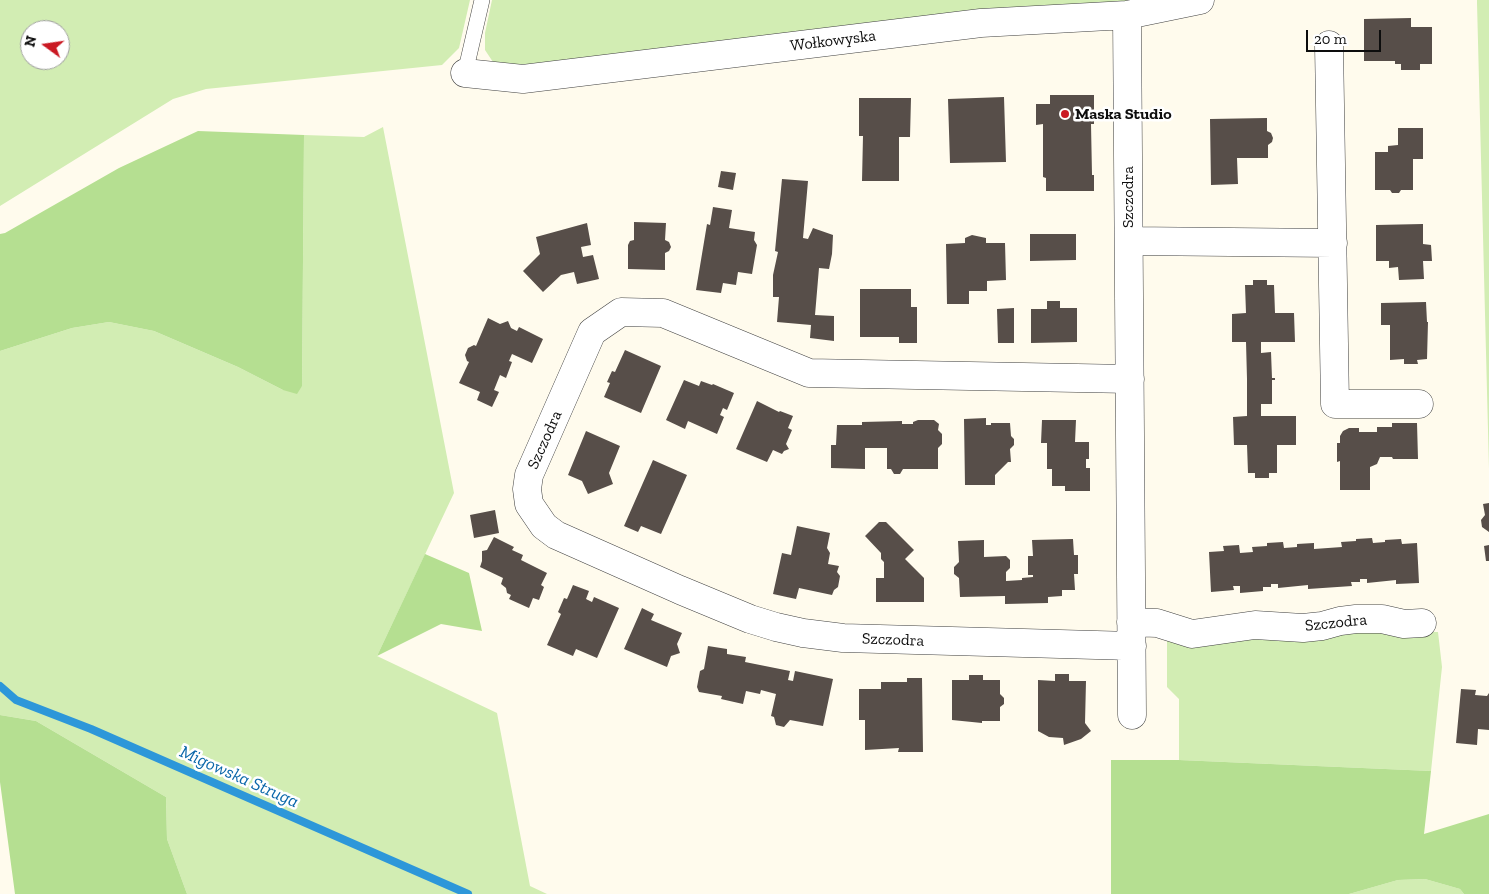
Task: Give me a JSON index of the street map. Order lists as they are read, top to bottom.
{
  "streets": {
    "street": ["Wołkowyska", "Szczodra"]
  },
  "crossings": [
    ["Wołkowyska", "Szczodra"]
  ],
  "water": ["Migowska Struga"],
  "places": ["Maska Studio"],
  "scale_bar": "20 m",
  "north": "left"
}
